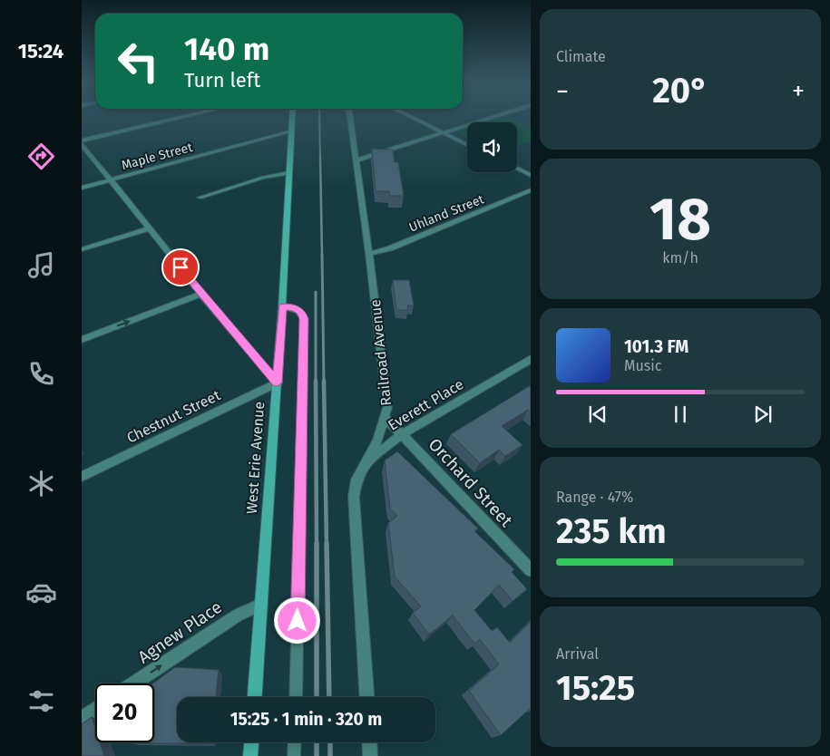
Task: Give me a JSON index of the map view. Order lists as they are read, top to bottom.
{
  "streets": {
    "street": [
      "Maple Street",
      "Uhland Street",
      "Railroad Avenue",
      "Everett Place",
      "Chestnut Street",
      "West Erie Avenue",
      "Orchard Street",
      "Agnew Place"
    ]
  },
  "crossings": [
    ["Maple Street", "West Erie Avenue"],
    ["Uhland Street", "Railroad Avenue"],
    ["Railroad Avenue", "Everett Place"],
    ["Railroad Avenue", "Orchard Street"],
    ["Everett Place", "Orchard Street"],
    ["Chestnut Street", "West Erie Avenue"],
    ["West Erie Avenue", "Agnew Place"]
  ],
  "one_way": ["Agnew Place"],
  "page": {
    "tabs": "15:24",
    "tile": [
      "Climate",
      ["18", "km/h"],
      ["Range · 47%", "235 km"],
      ["Arrival", "15:25"]
    ],
    "turn": ["140 m", "Turn left"],
    "heat": ["−", "20°", "+"],
    "song": ["101.3 FM", "Music"],
    "limit": "20",
    "trip": "15:25 · 1 min · 320 m"
  }
}
